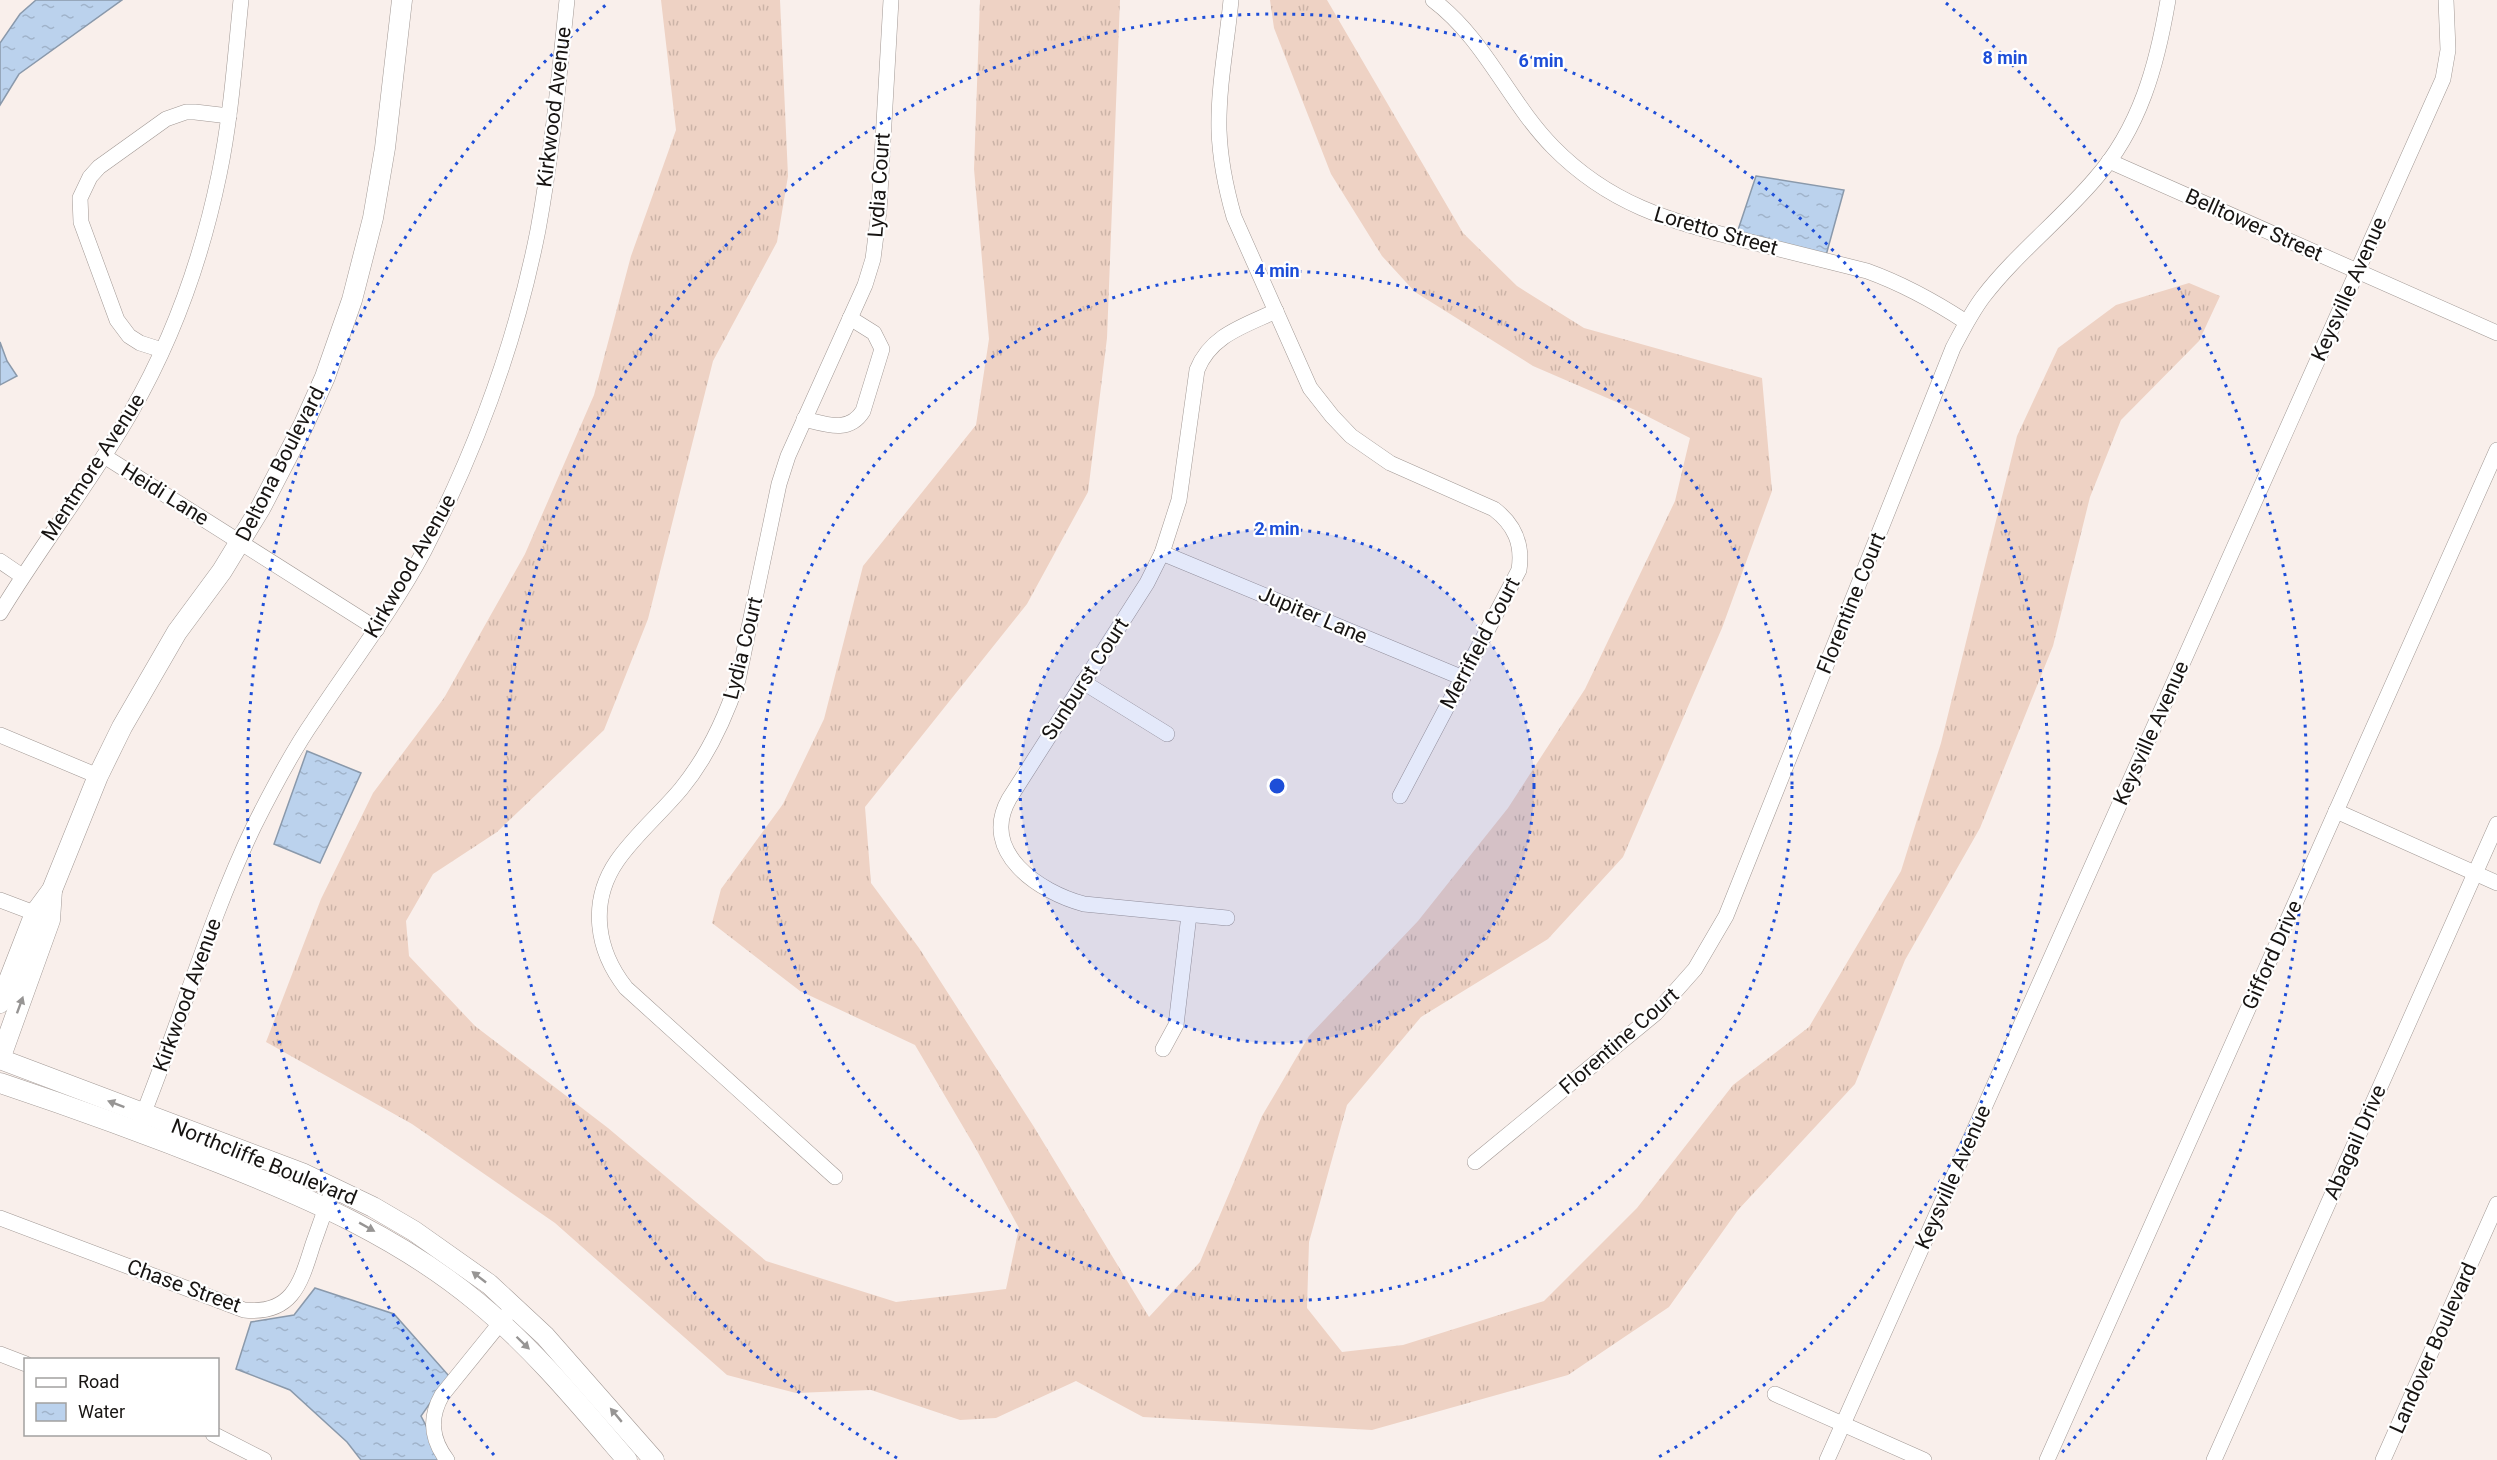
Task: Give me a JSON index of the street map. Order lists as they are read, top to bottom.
{
  "streets": {
    "main road": ["Deltona Boulevard", "Northcliffe Boulevard"],
    "street": [
      "Kirkwood Avenue",
      "Lydia Court",
      "Belltower Street",
      "Loretto Street",
      "Keysville Avenue",
      "Mentmore Avenue",
      "Heidi Lane",
      "Florentine Court",
      "Jupiter Lane",
      "Merrifield Court",
      "Sunburst Court",
      "Gifford Drive",
      "Abagail Drive",
      "Chase Street",
      "Landover Boulevard"
    ]
  },
  "crossings": [
    ["Kirkwood Avenue", "Heidi Lane"],
    ["Kirkwood Avenue", "Northcliffe Boulevard"],
    ["Belltower Street", "Keysville Avenue"],
    ["Belltower Street", "Florentine Court"],
    ["Loretto Street", "Florentine Court"],
    ["Deltona Boulevard", "Heidi Lane"],
    ["Deltona Boulevard", "Northcliffe Boulevard"],
    ["Mentmore Avenue", "Heidi Lane"],
    ["Jupiter Lane", "Merrifield Court"],
    ["Jupiter Lane", "Sunburst Court"],
    ["Merrifield Court", "Sunburst Court"],
    ["Northcliffe Boulevard", "Chase Street"]
  ],
  "legend": ["Road", "Water"],
  "rings": [
    "8 min",
    "6 min",
    "4 min",
    "2 min"
  ]
}
